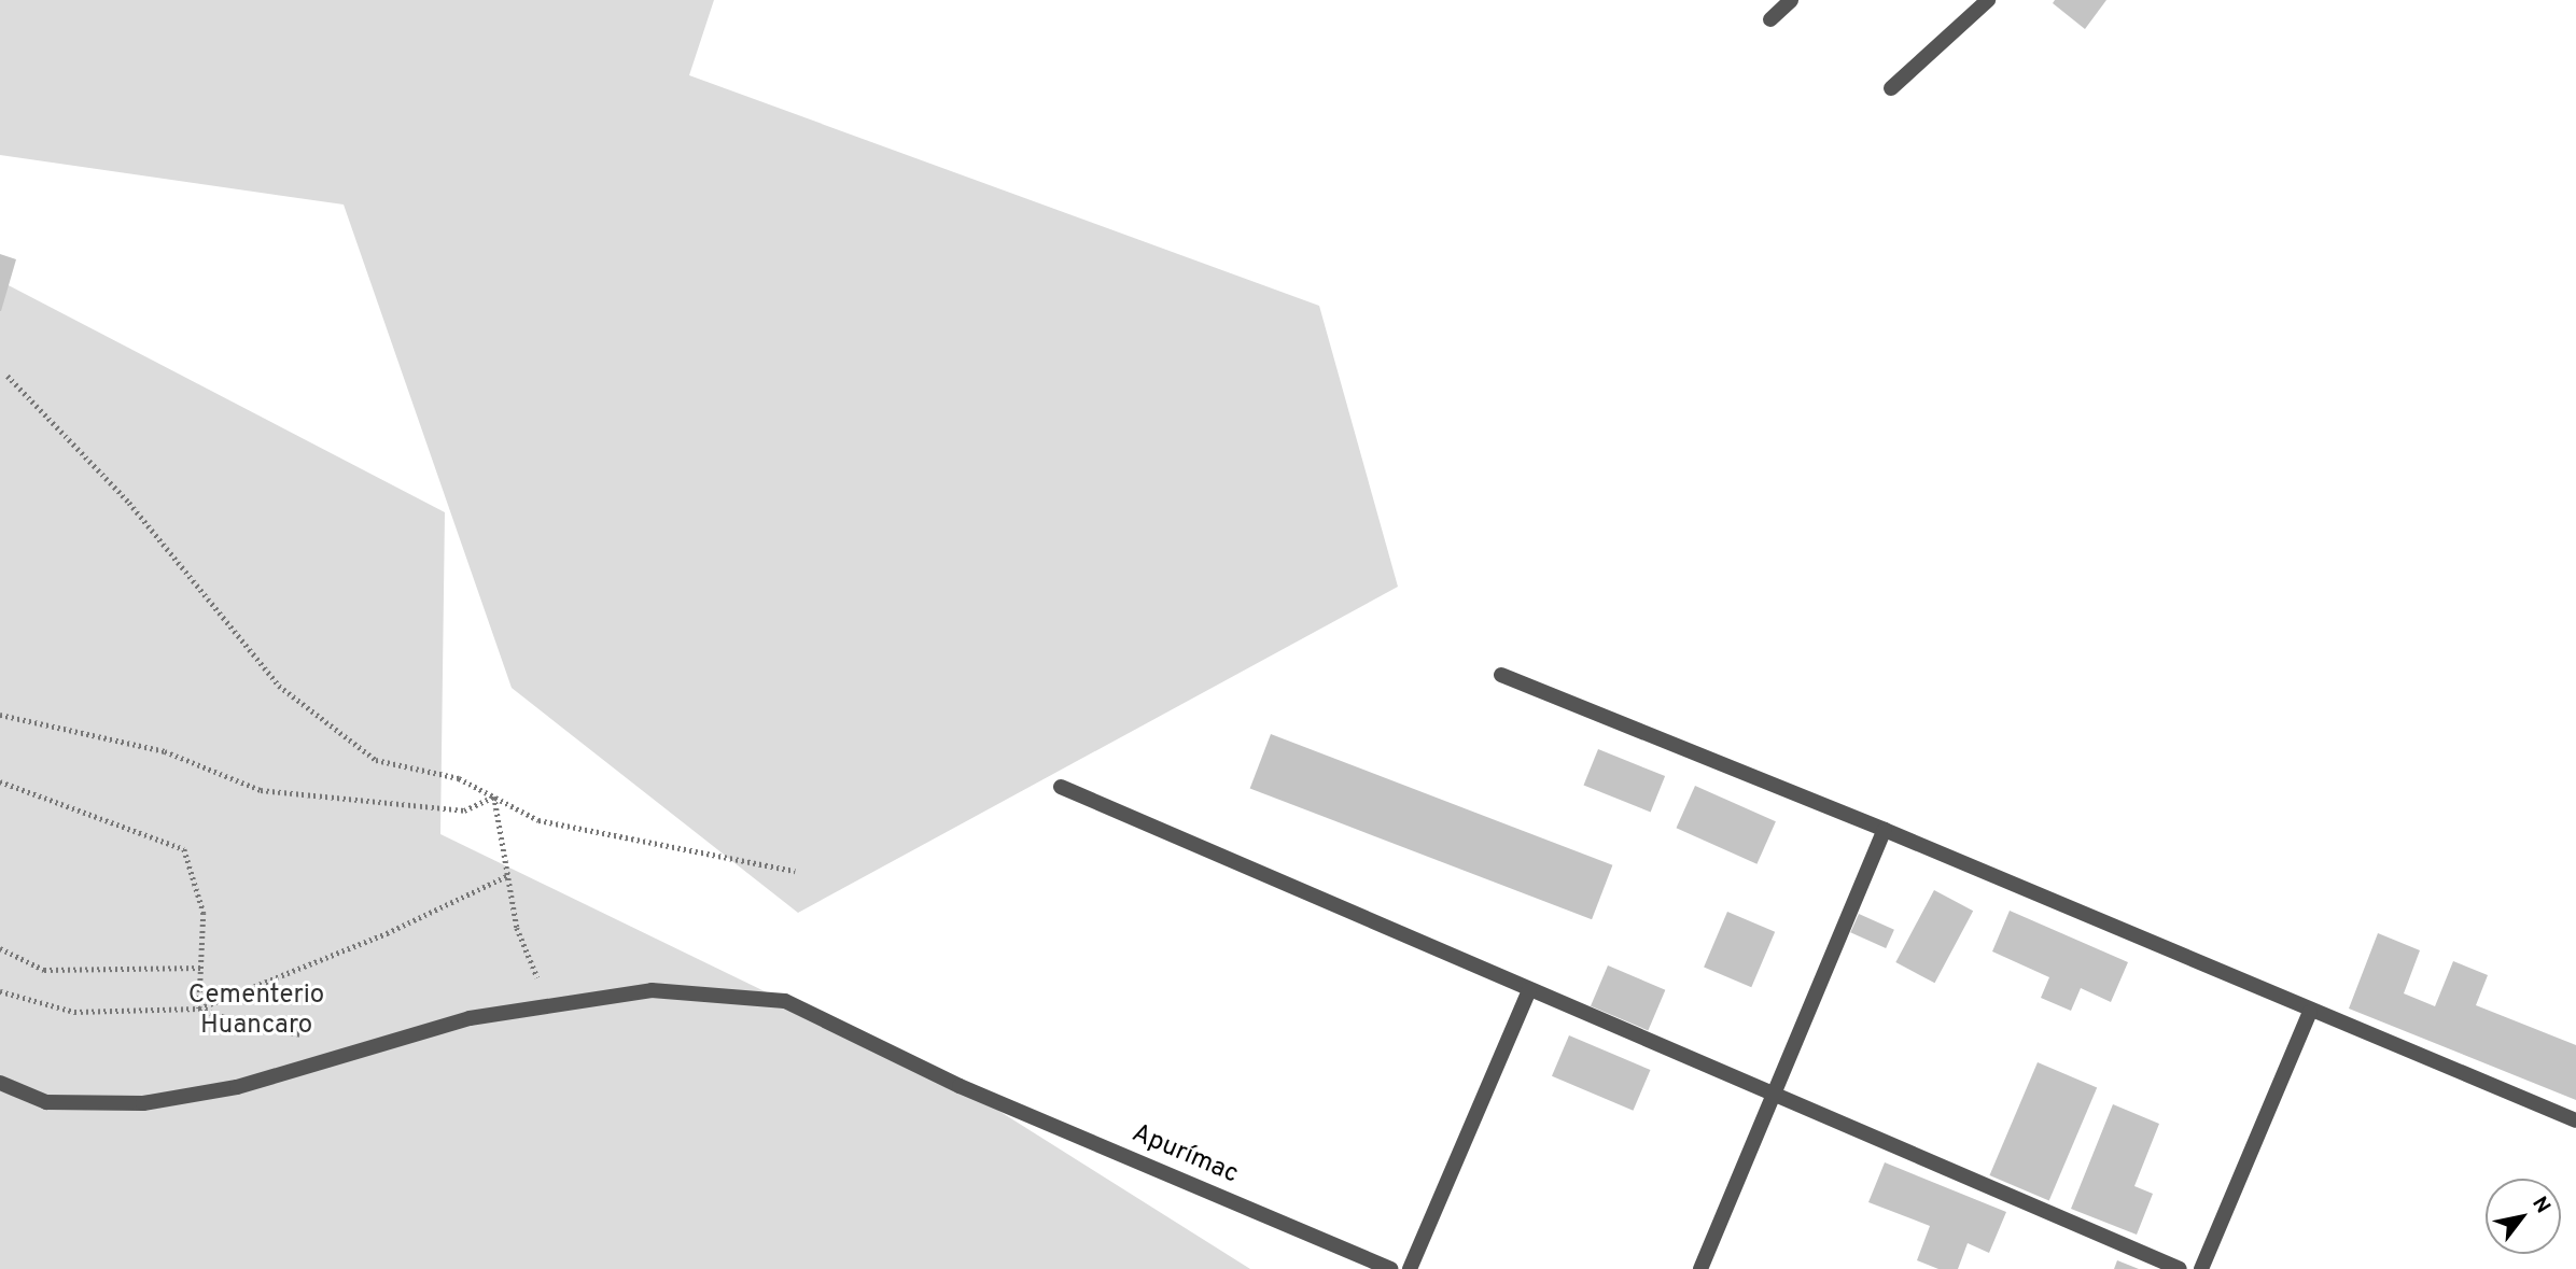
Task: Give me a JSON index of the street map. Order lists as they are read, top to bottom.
{
  "streets": {
    "street": ["Apurímac"]
  },
  "parks": ["Cementerio Huancaro"],
  "north": "top right"
}
